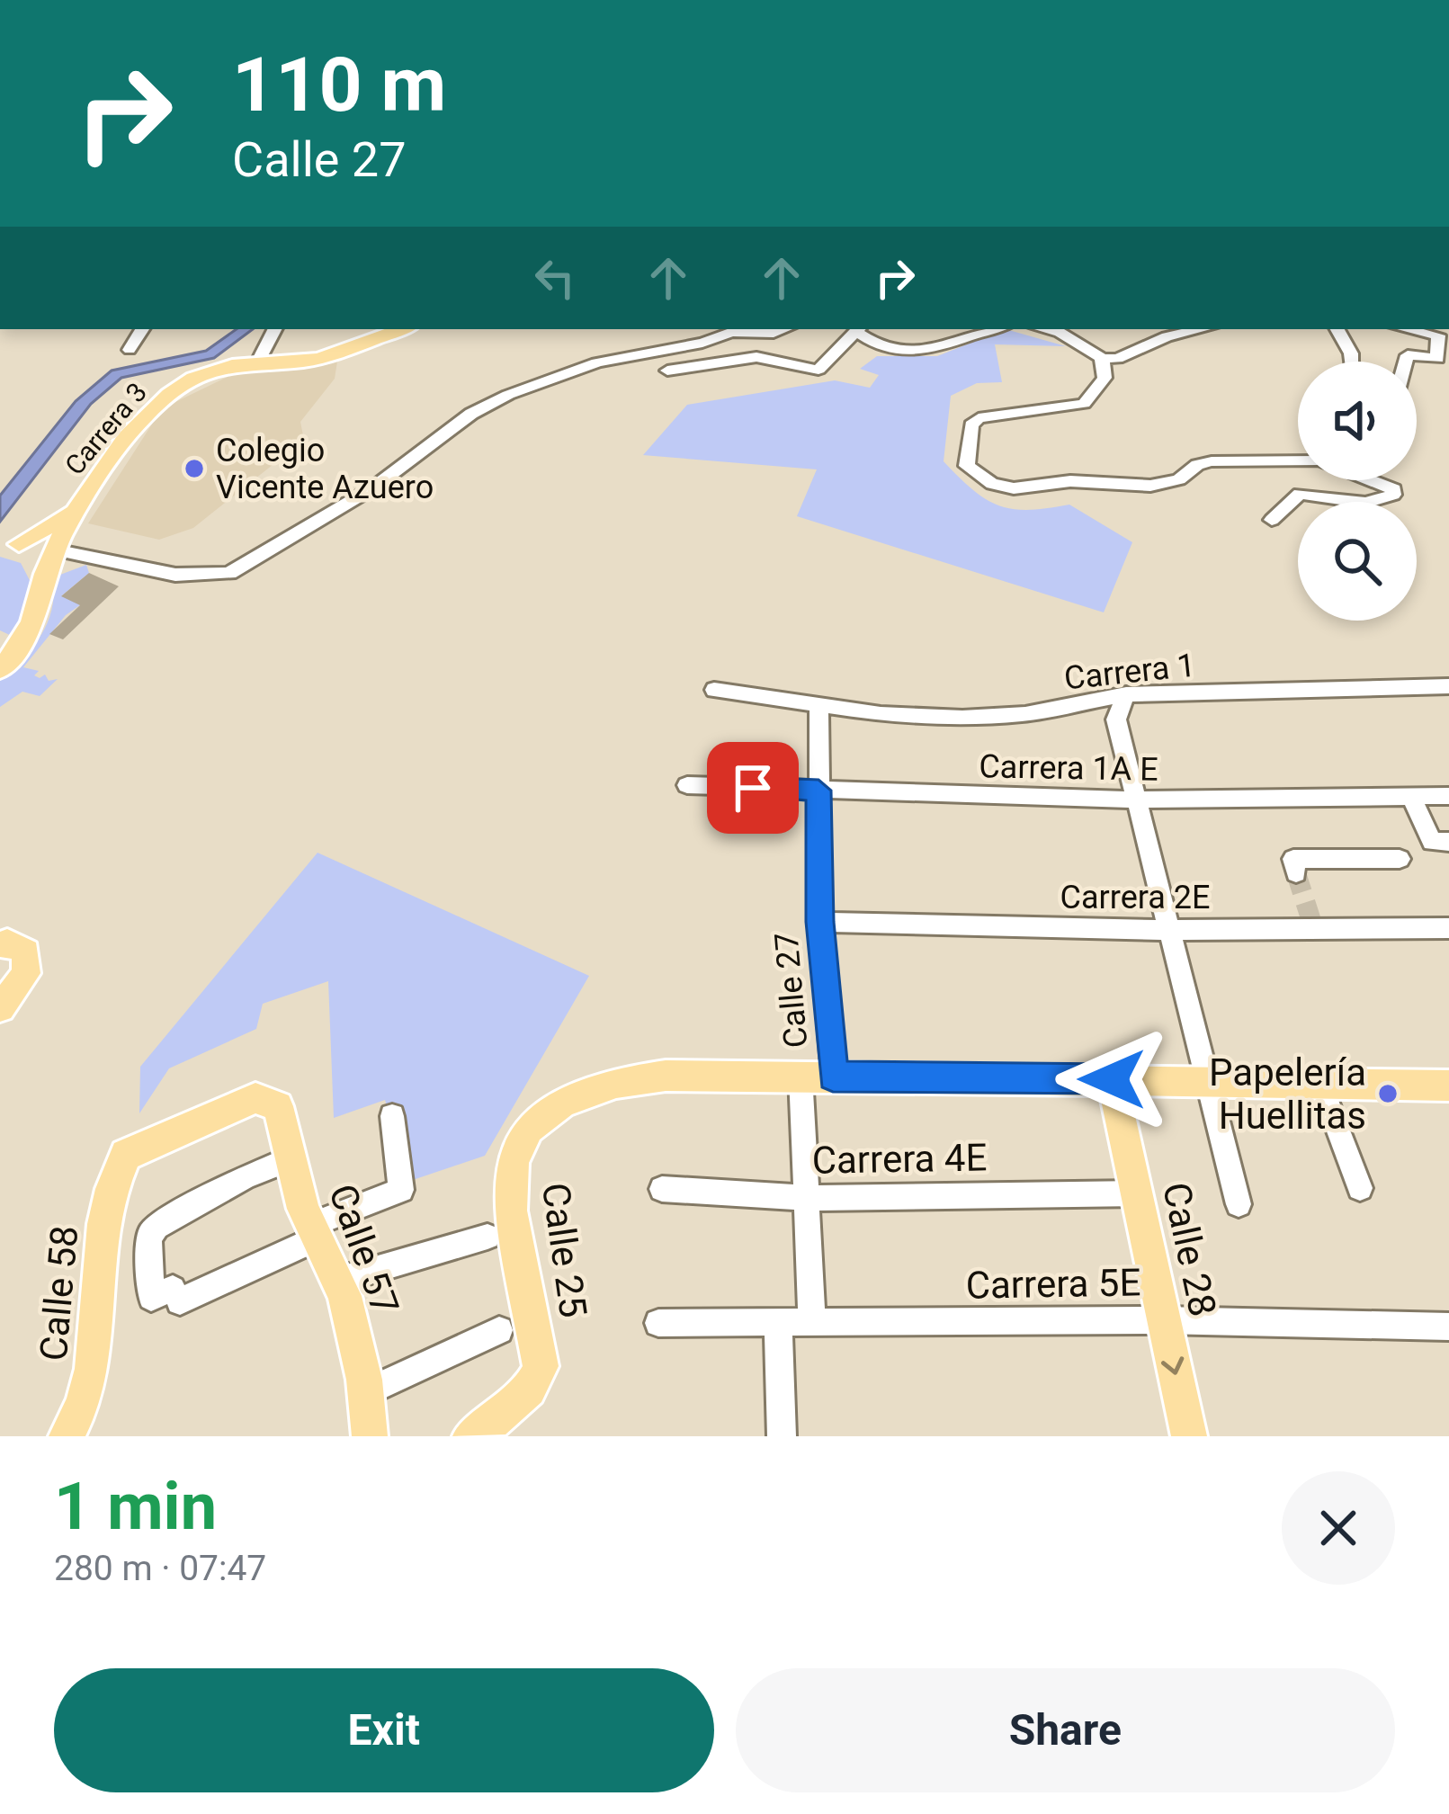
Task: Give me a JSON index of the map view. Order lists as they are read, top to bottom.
{
  "streets": {
    "main road": [
      "Carrera 3",
      "Calle 57",
      "Calle 28",
      "Calle 25",
      "Calle 58"
    ],
    "street": [
      "Carrera 1",
      "Carrera 1A E",
      "Carrera 2E",
      "Calle 27",
      "Carrera 4E",
      "Carrera 5E"
    ]
  },
  "crossings": [
    ["Carrera 1", "Calle 27"],
    ["Carrera 1A E", "Calle 27"],
    ["Carrera 2E", "Calle 27"],
    ["Calle 27", "Carrera 4E"],
    ["Calle 27", "Calle 25"],
    ["Calle 27", "Carrera 5E"],
    ["Carrera 4E", "Calle 28"],
    ["Calle 57", "Calle 58"],
    ["Calle 28", "Carrera 5E"]
  ],
  "places": ["Colegio Vicente Azuero", "Papelería Huellitas"],
  "page": {
    "turn": ["110 m", "Calle 27"],
    "heading": ["1 min", "280 m · 07:47"],
    "buttons": ["Exit", "Share"]
  }
}
